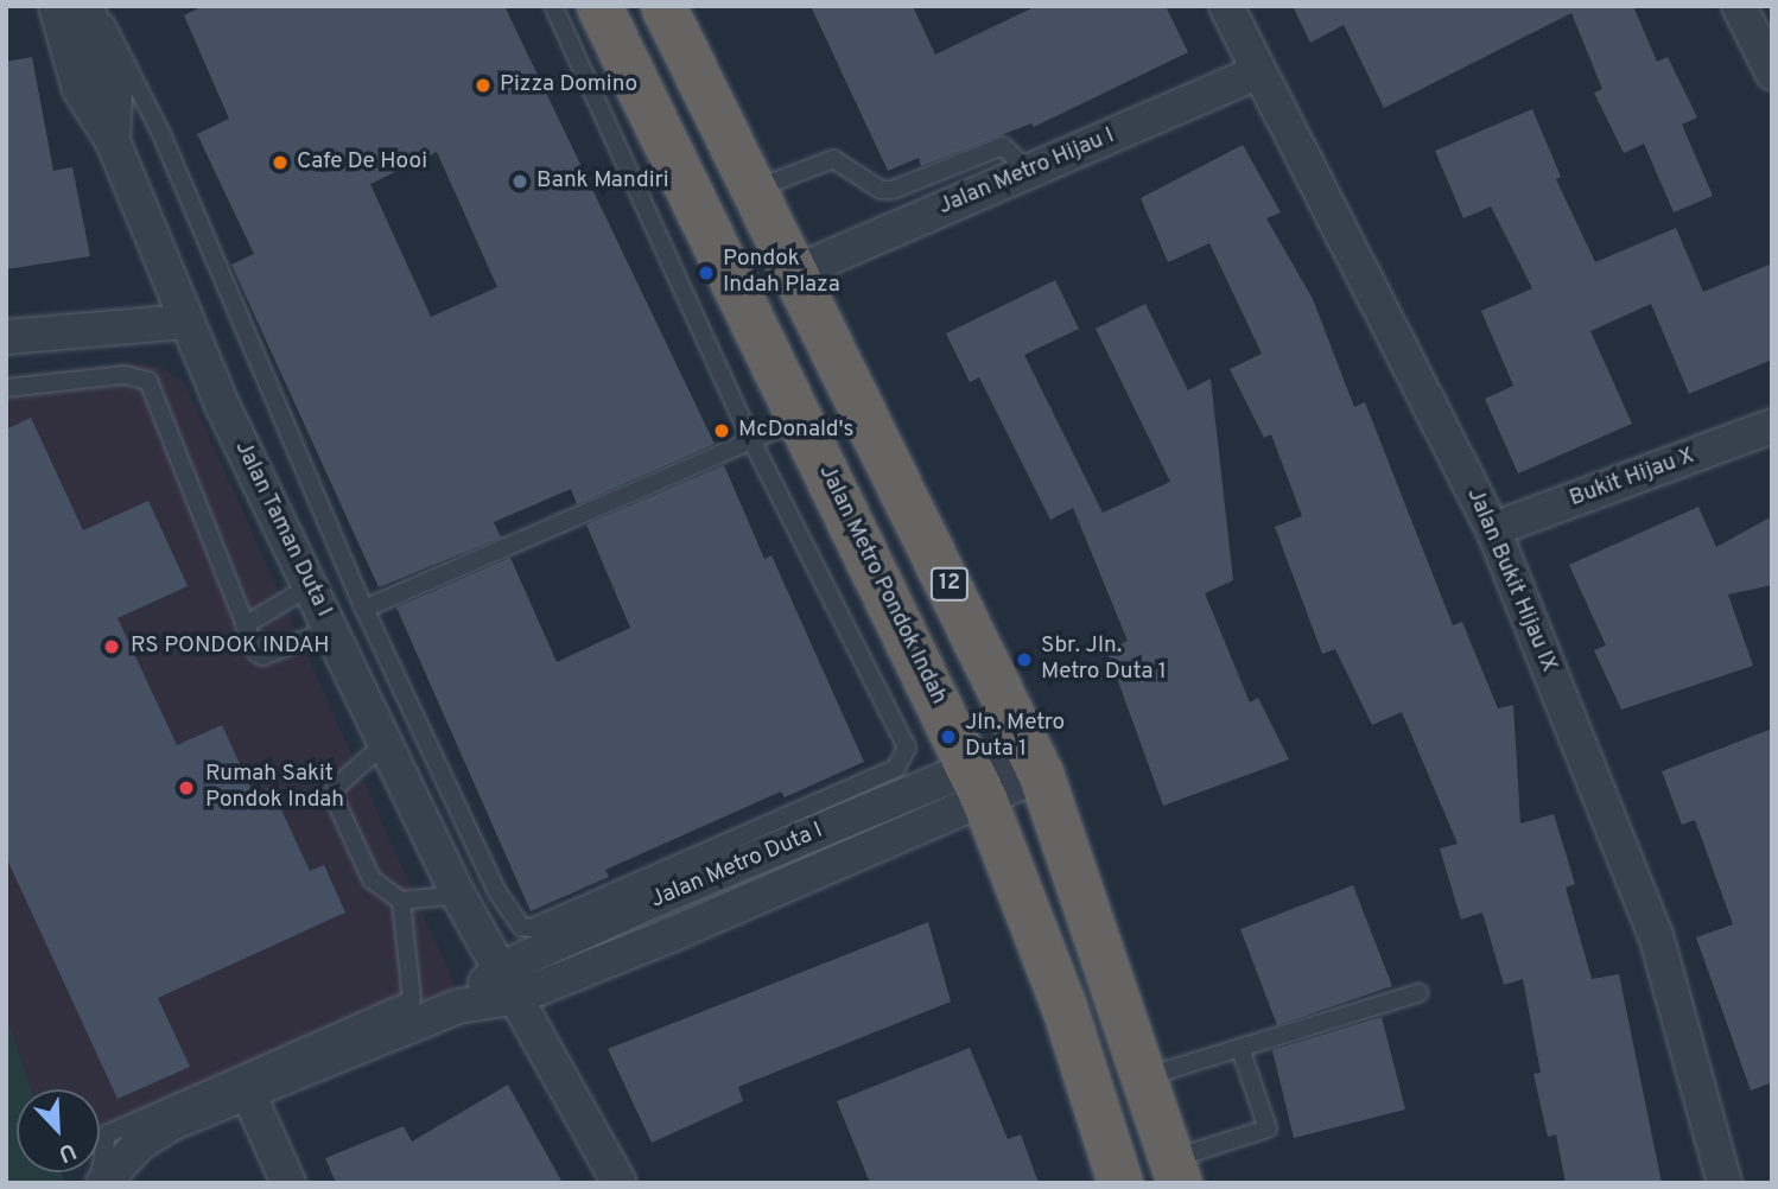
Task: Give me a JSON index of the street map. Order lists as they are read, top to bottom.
{
  "streets": {
    "highway": ["12", "Jalan Metro Pondok Indah"],
    "street": [
      "Jalan Metro Hijau I",
      "Bukit Hijau X",
      "Jalan Taman Duta I",
      "Jalan Bukit Hijau IX",
      "Jalan Metro Duta I"
    ]
  },
  "crossings": [
    ["Jalan Metro Hijau I", "Jalan Bukit Hijau IX"],
    ["Jalan Metro Hijau I", "12"],
    ["Bukit Hijau X", "Jalan Bukit Hijau IX"],
    ["Jalan Taman Duta I", "Jalan Metro Duta I"],
    ["12", "Jalan Metro Duta I"],
    ["Jalan Metro Pondok Indah", "Jalan Metro Duta I"]
  ],
  "places": [
    "Pizza Domino",
    "Cafe De Hooi",
    "Bank Mandiri",
    "Pondok Indah Plaza",
    "McDonald's",
    "RS PONDOK INDAH",
    "Sbr. Jln. Metro Duta 1",
    "Jln. Metro Duta 1",
    "Rumah Sakit Pondok Indah"
  ],
  "north": "bottom right"
}
